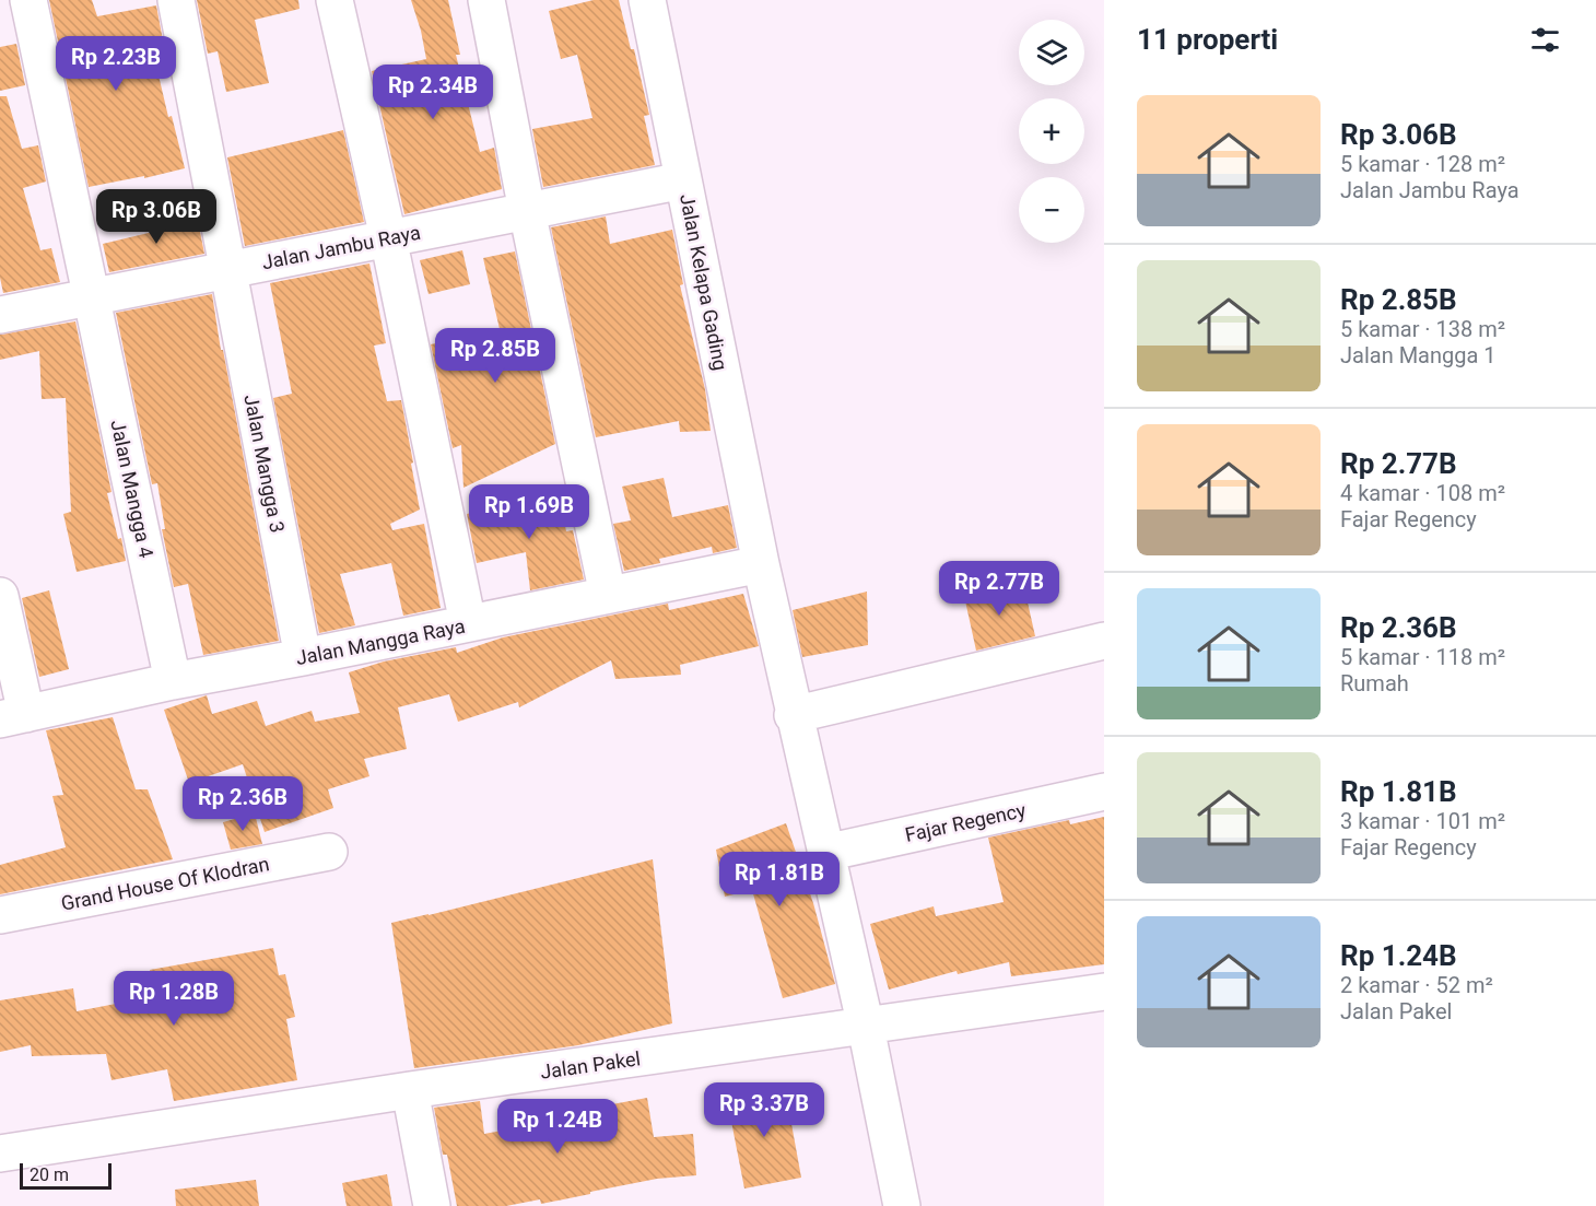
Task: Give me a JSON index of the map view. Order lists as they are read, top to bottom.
{
  "streets": {
    "street": [
      "Jalan Jambu Raya",
      "Jalan Kelapa Gading",
      "Jalan Mangga 3",
      "Jalan Mangga 4",
      "Jalan Mangga Raya",
      "Fajar Regency",
      "Grand House Of Klodran",
      "Jalan Pakel"
    ]
  },
  "crossings": [
    ["Jalan Jambu Raya", "Jalan Kelapa Gading"],
    ["Jalan Jambu Raya", "Jalan Mangga 3"],
    ["Jalan Jambu Raya", "Jalan Mangga 4"],
    ["Jalan Kelapa Gading", "Jalan Mangga Raya"],
    ["Jalan Kelapa Gading", "Fajar Regency"],
    ["Jalan Kelapa Gading", "Jalan Pakel"],
    ["Jalan Mangga 3", "Jalan Mangga Raya"],
    ["Jalan Mangga 4", "Jalan Mangga Raya"]
  ],
  "scale_bar": "20 m",
  "page": {
    "heading": "11 properti",
    "map_buttons": ["+", "−"],
    "price": [
      "Rp 2.23B",
      "Rp 2.34B",
      "Rp 3.06B",
      "Rp 2.85B",
      "Rp 1.69B",
      "Rp 2.77B",
      "Rp 2.36B",
      "Rp 1.81B",
      "Rp 1.28B",
      "Rp 3.37B",
      "Rp 1.24B"
    ],
    "list": [
      {
        "name": "Rp 3.06B",
        "note": "5 kamar · 128 m² · Jalan Jambu Raya"
      },
      {
        "name": "Rp 2.85B",
        "note": "5 kamar · 138 m² · Jalan Mangga 1"
      },
      {
        "name": "Rp 2.77B",
        "note": "4 kamar · 108 m² · Fajar Regency"
      },
      {
        "name": "Rp 2.36B",
        "note": "5 kamar · 118 m² · Rumah"
      },
      {
        "name": "Rp 1.81B",
        "note": "3 kamar · 101 m² · Fajar Regency"
      },
      {
        "name": "Rp 1.24B",
        "note": "2 kamar · 52 m² · Jalan Pakel"
      }
    ],
    "scale": "20 m"
  }
}
